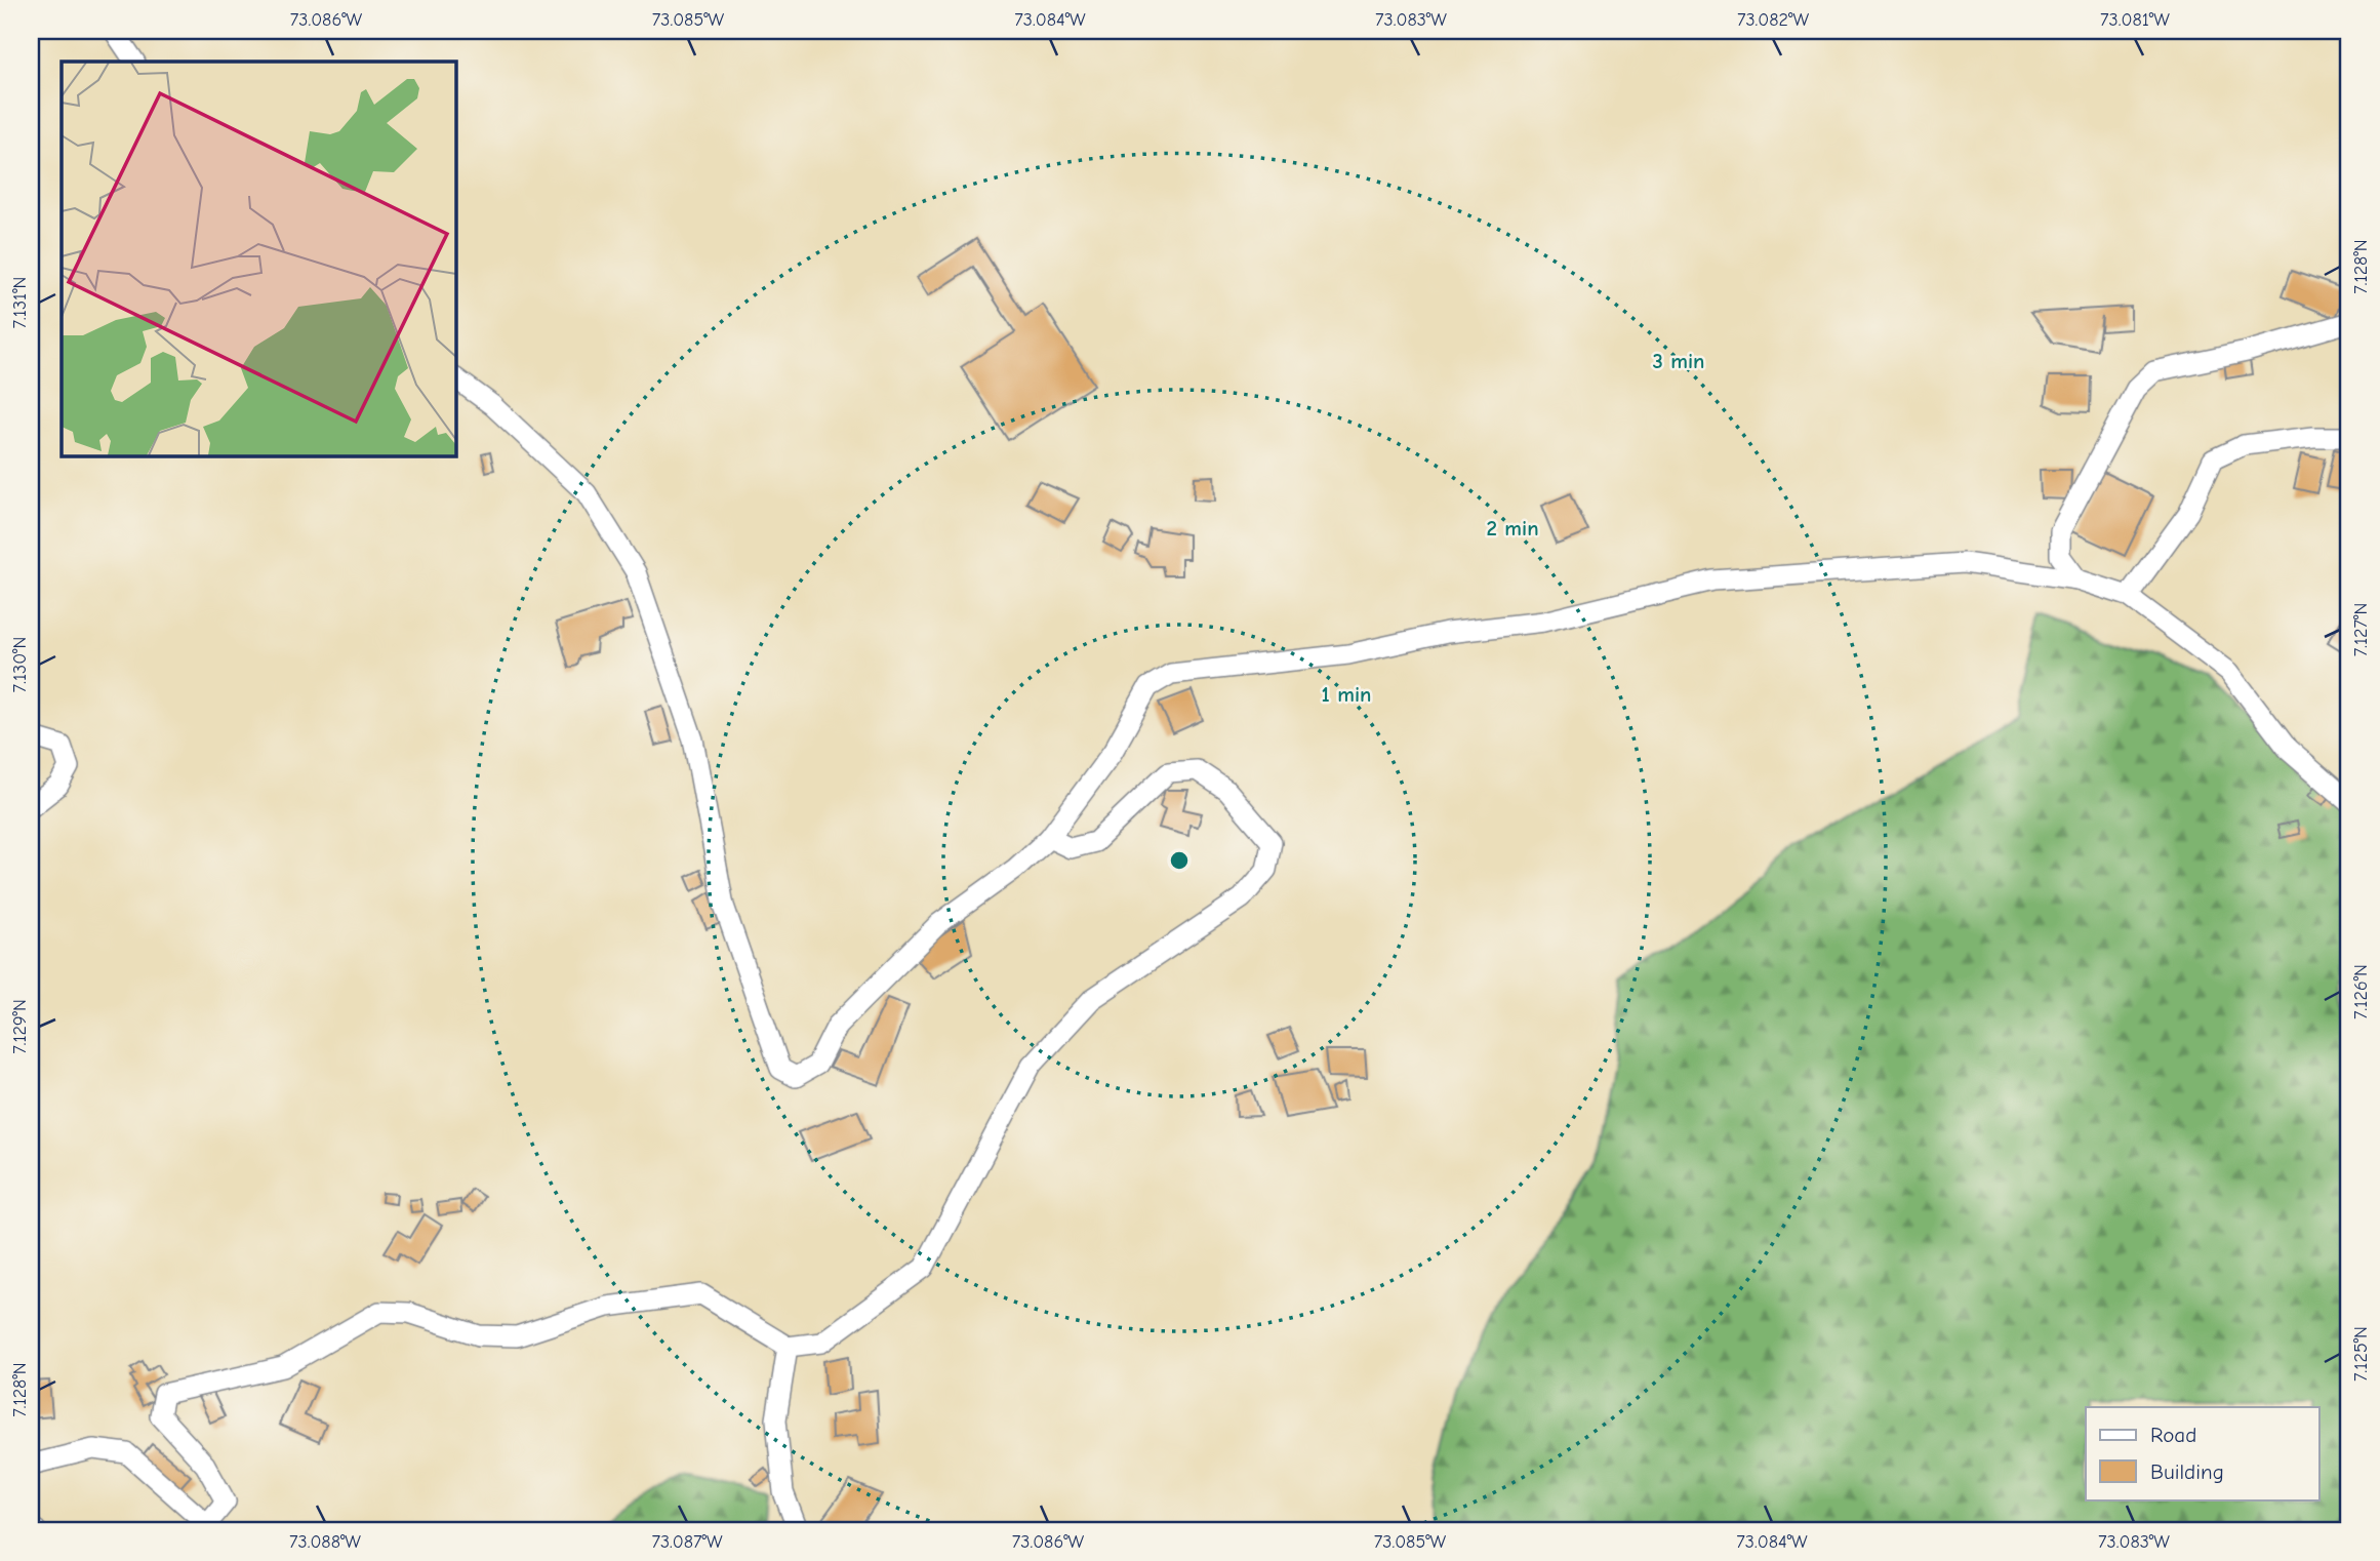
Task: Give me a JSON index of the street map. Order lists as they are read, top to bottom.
{
  "legend": ["Road", "Building"],
  "coordinates": [
    "73.086°W",
    "73.085°W",
    "73.084°W",
    "73.083°W",
    "73.082°W",
    "73.081°W",
    "7.128°N",
    "7.131°N",
    "7.127°N",
    "7.130°N",
    "7.126°N",
    "7.129°N",
    "7.125°N",
    "73.088°W",
    "73.087°W"
  ],
  "rings": ["3 min", "2 min", "1 min"]
}
